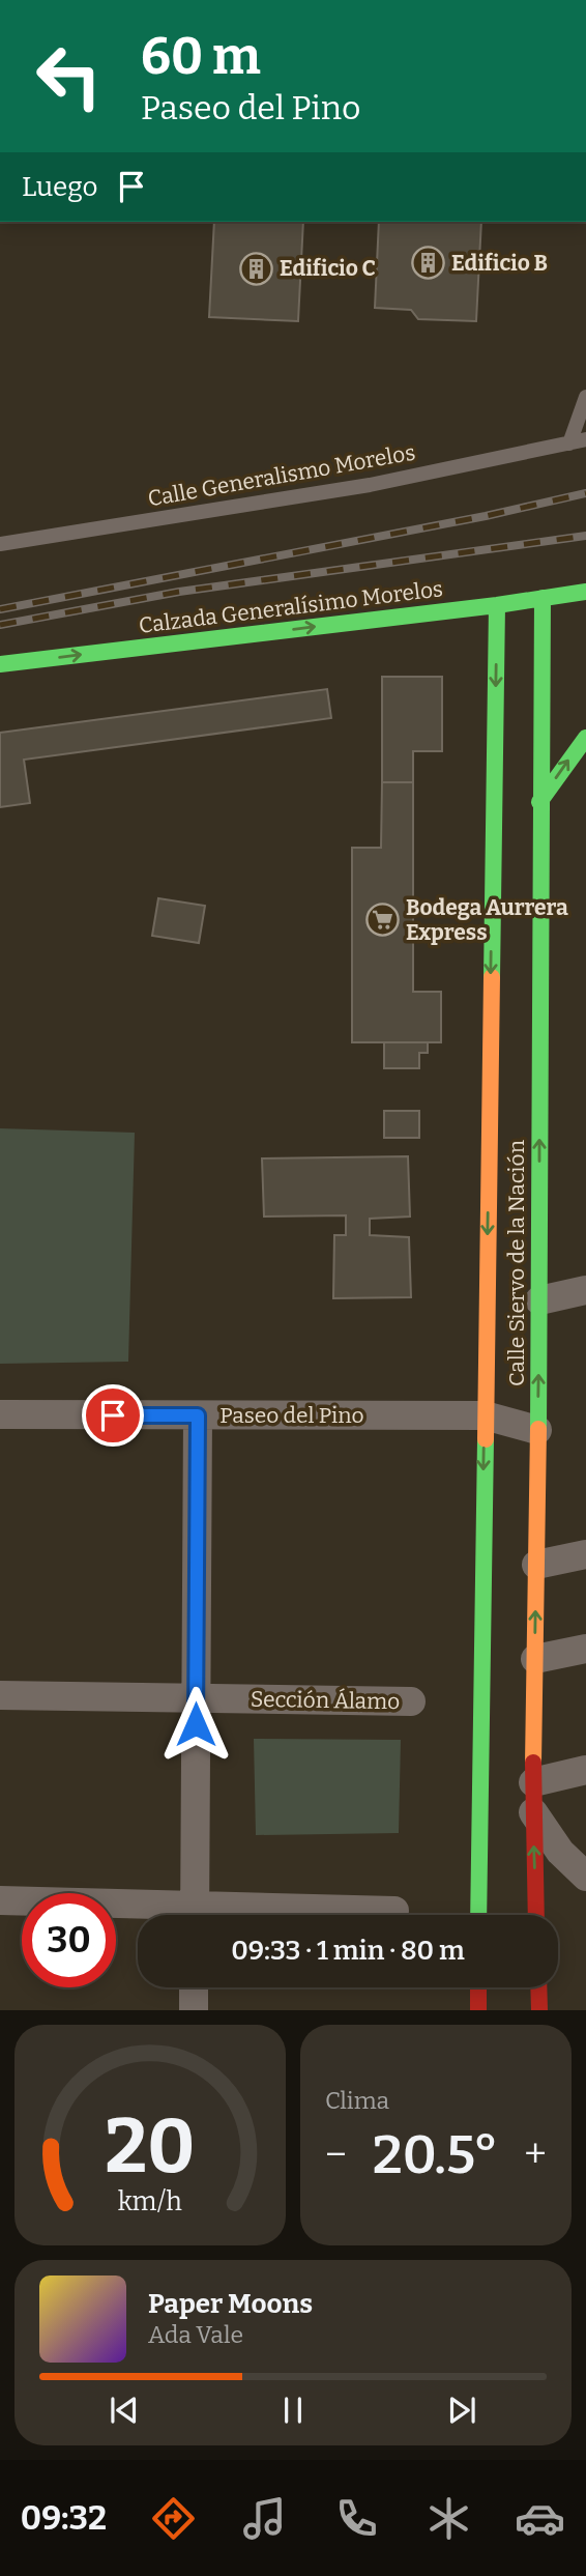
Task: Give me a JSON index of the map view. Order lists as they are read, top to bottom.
{
  "streets": {
    "main road": ["Calzada Generalísimo Morelos", "Calle Siervo de la Nación"],
    "street": ["Paseo del Pino", "Sección Álamo"],
    "lane": ["Calle Generalismo Morelos"]
  },
  "crossings": [
    ["Calzada Generalísimo Morelos", "Calle Siervo de la Nación"],
    ["Calle Siervo de la Nación", "Paseo del Pino"]
  ],
  "one_way": ["Calzada Generalísimo Morelos"],
  "places": {
    "building": ["Edificio B", "Edificio C"],
    "supermarket": ["Bodega Aurrera Express"]
  },
  "page": {
    "turn": ["60 m", "Paseo del Pino"],
    "then": "Luego",
    "limit": "30",
    "trip": "09:33 · 1 min · 80 m",
    "tile": "Clima",
    "heat": ["−", "20.5°", "+"],
    "song": ["Paper Moons", "Ada Vale"],
    "tabs": "09:32",
    "gauge": ["20", "km/h"]
  }
}
